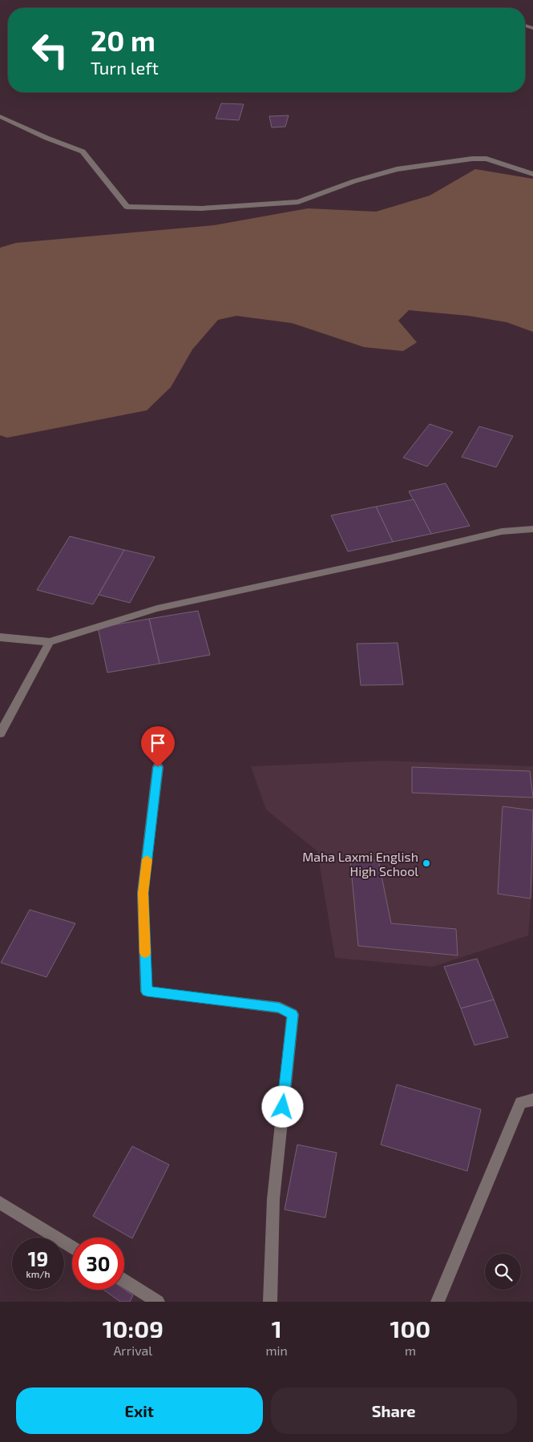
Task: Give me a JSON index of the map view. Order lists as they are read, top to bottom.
{
  "places": ["Maha Laxmi English High School"],
  "page": {
    "turn": ["20 m", "Turn left"],
    "speed": "19 km/h",
    "limit": "30",
    "eta": [
      "10:09",
      "Arrival",
      "1",
      "min",
      "100",
      "m"
    ],
    "buttons": ["Exit", "Share"]
  }
}
